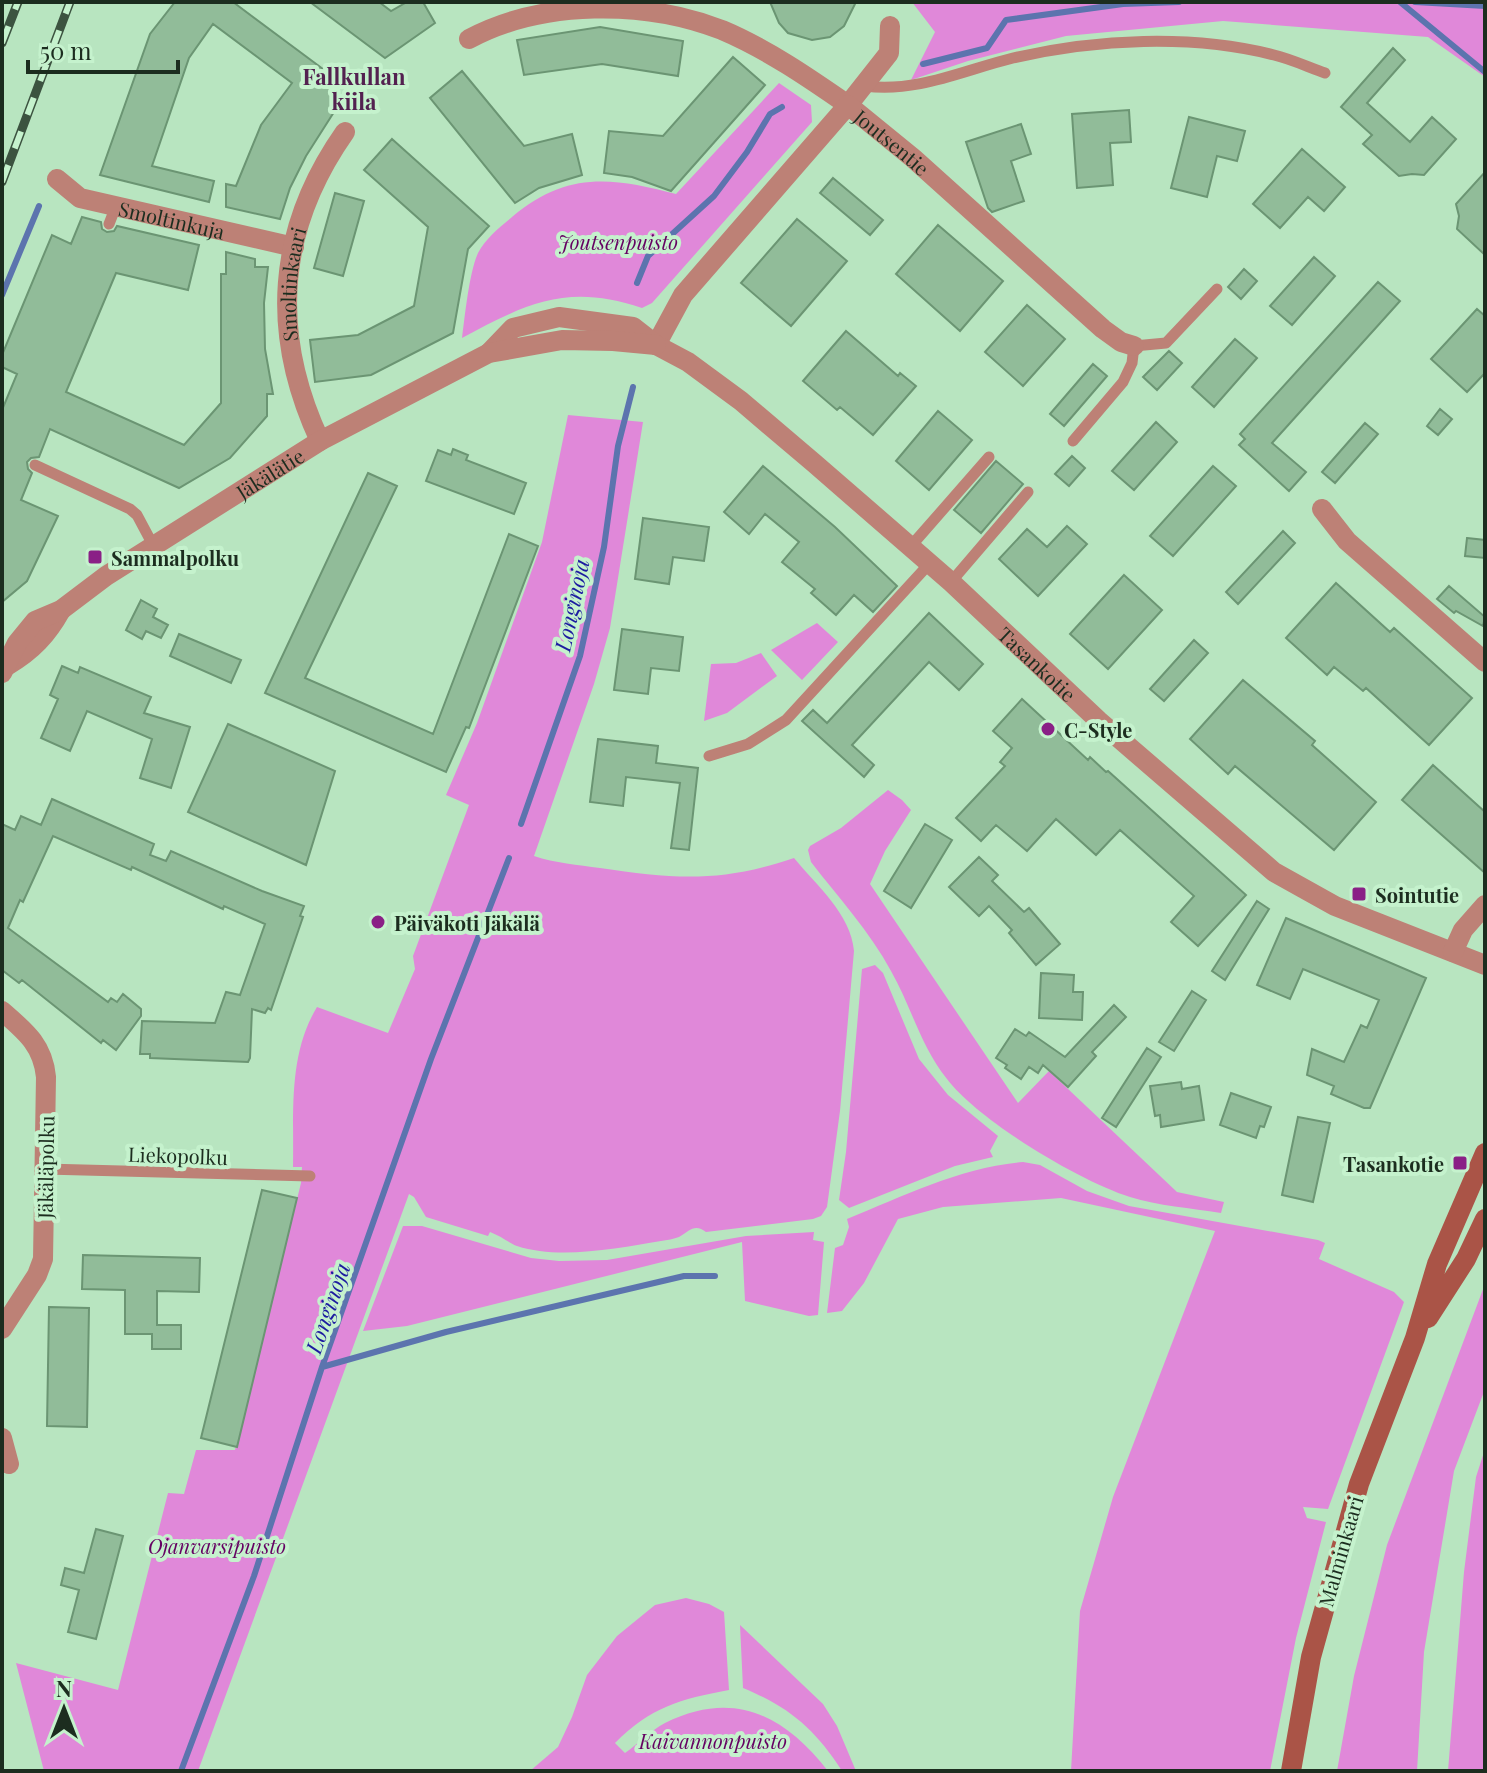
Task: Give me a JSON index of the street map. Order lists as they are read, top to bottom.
{
  "streets": {
    "main road": ["Malminkaari"],
    "street": [
      "Joutsentie",
      "Smoltinkuja",
      "Smoltinkaari",
      "Jäkälätie",
      "Tasankotie",
      "Jäkäläpolku"
    ],
    "lane": ["Liekopolku"]
  },
  "crossings": [
    ["Joutsentie", "Jäkälätie"],
    ["Joutsentie", "Tasankotie"],
    ["Smoltinkuja", "Smoltinkaari"],
    ["Smoltinkaari", "Jäkälätie"],
    ["Jäkälätie", "Tasankotie"],
    ["Liekopolku", "Jäkäläpolku"]
  ],
  "districts": ["Fallkullan kiila"],
  "water": ["Longinoja"],
  "parks": ["Joutsenpuisto", "Ojanvarsipuisto", "Kaivannonpuisto"],
  "places": {
    "transit": ["Sammalpolku", "Sointutie", "Tasankotie"],
    "other": ["C-Style", "Päiväkoti Jäkälä"]
  },
  "scale_bar": "50 m",
  "north": "top"
}
